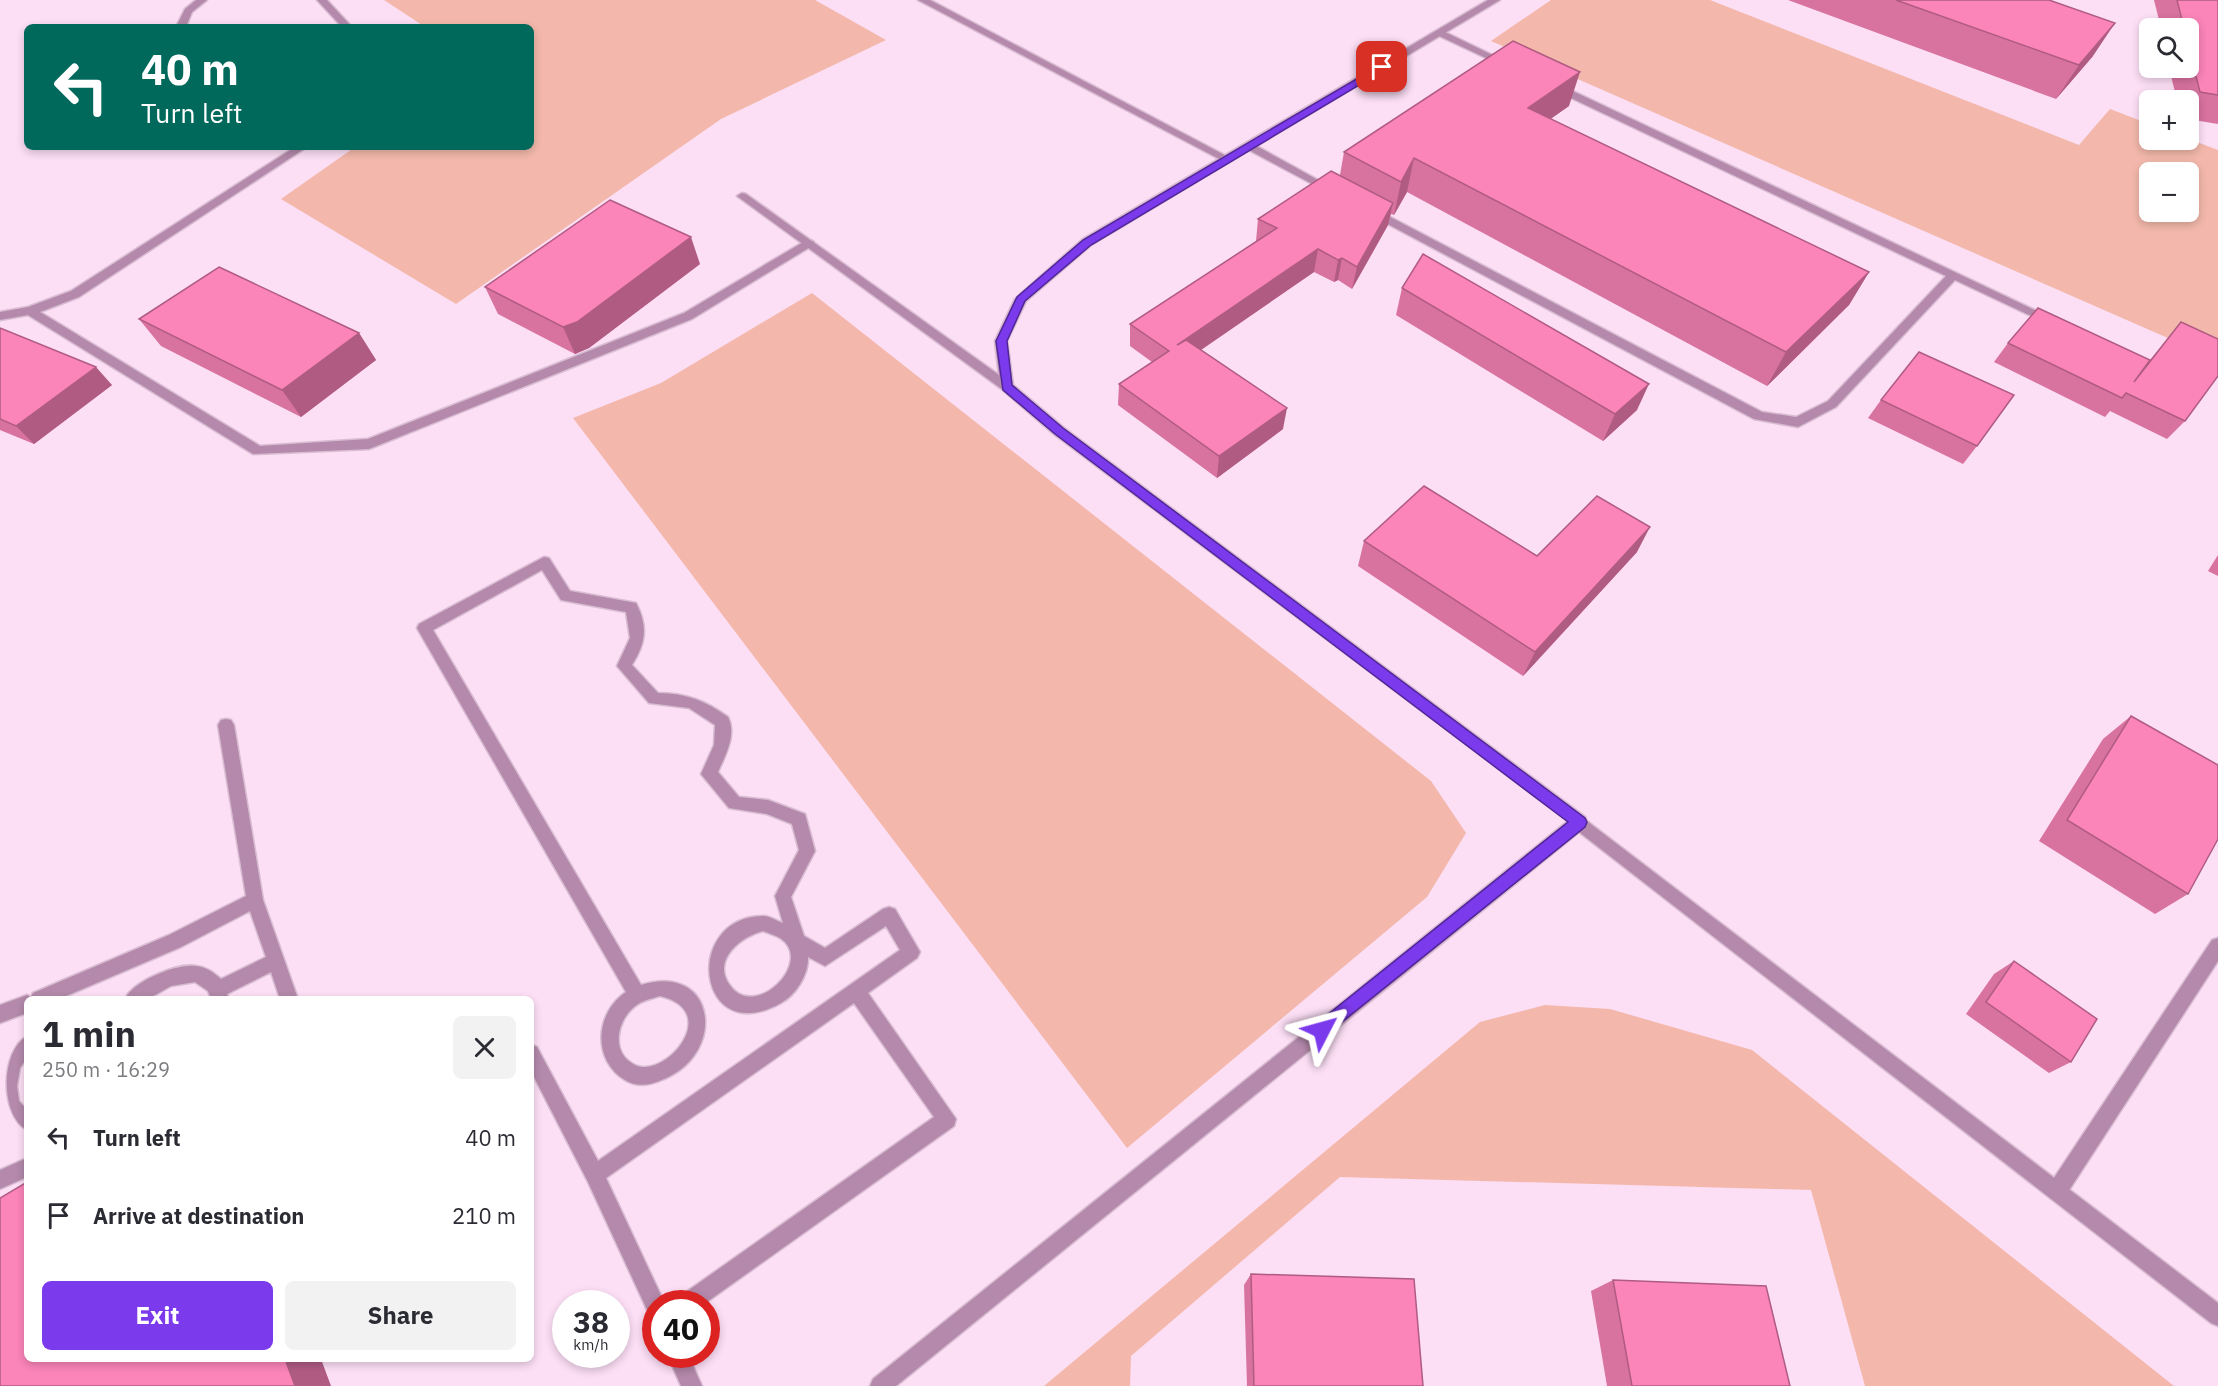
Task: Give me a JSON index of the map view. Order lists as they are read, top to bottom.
{
  "page": {
    "map_buttons": ["+", "−"],
    "turn": ["40 m", "Turn left"],
    "heading": ["1 min", "250 m · 16:29"],
    "list": [
      {
        "name": "Turn left",
        "value": "40 m"
      },
      {
        "name": "Arrive at destination",
        "value": "210 m"
      }
    ],
    "buttons": ["Exit", "Share"],
    "speed": "38 km/h",
    "limit": "40"
  }
}
